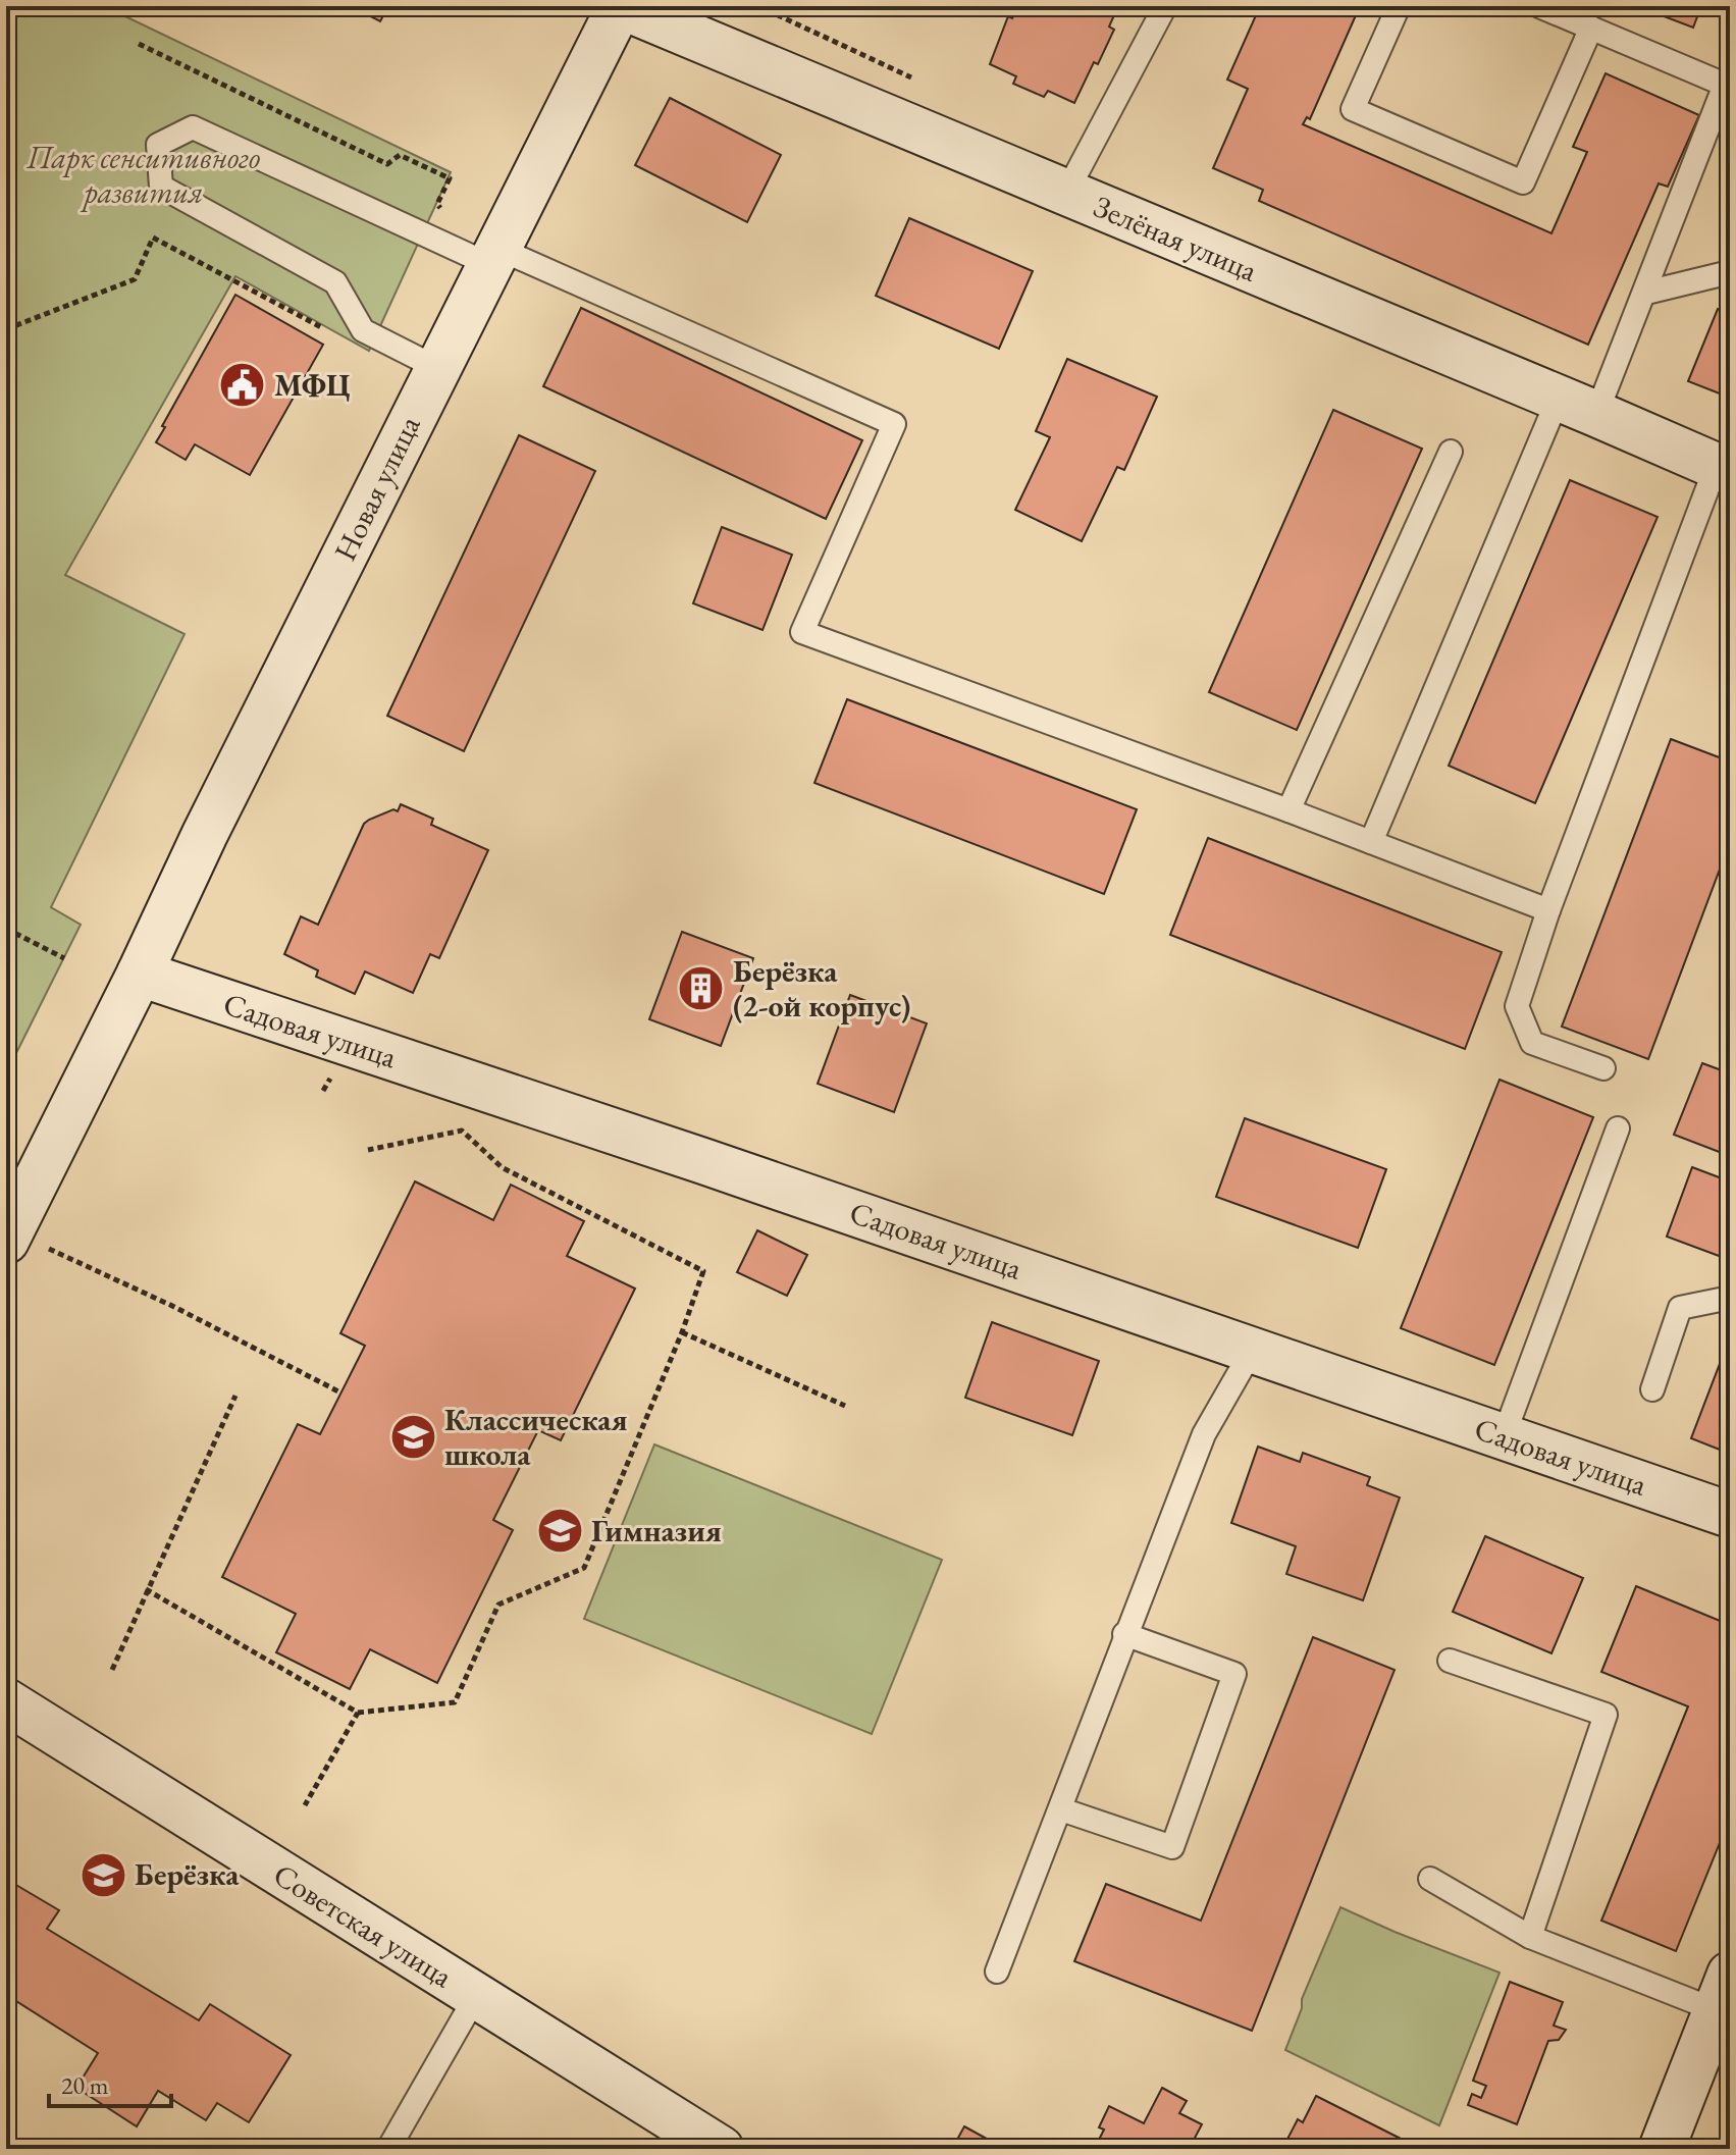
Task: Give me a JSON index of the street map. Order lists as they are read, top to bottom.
{
  "streets": {
    "street": [
      "Зелёная улица",
      "Новая улица",
      "Садовая улица",
      "Советская улица"
    ]
  },
  "crossings": [
    ["Зелёная улица", "Новая улица"],
    ["Новая улица", "Садовая улица"]
  ],
  "parks": ["Парк сенситивного развития"],
  "places": {
    "public building": ["МФЦ"],
    "building": ["Берёзка (2-ой корпус)"],
    "school or university": ["Классическая школа", "Гимназия", "Берёзка"]
  },
  "scale_bar": "20 m"
}
